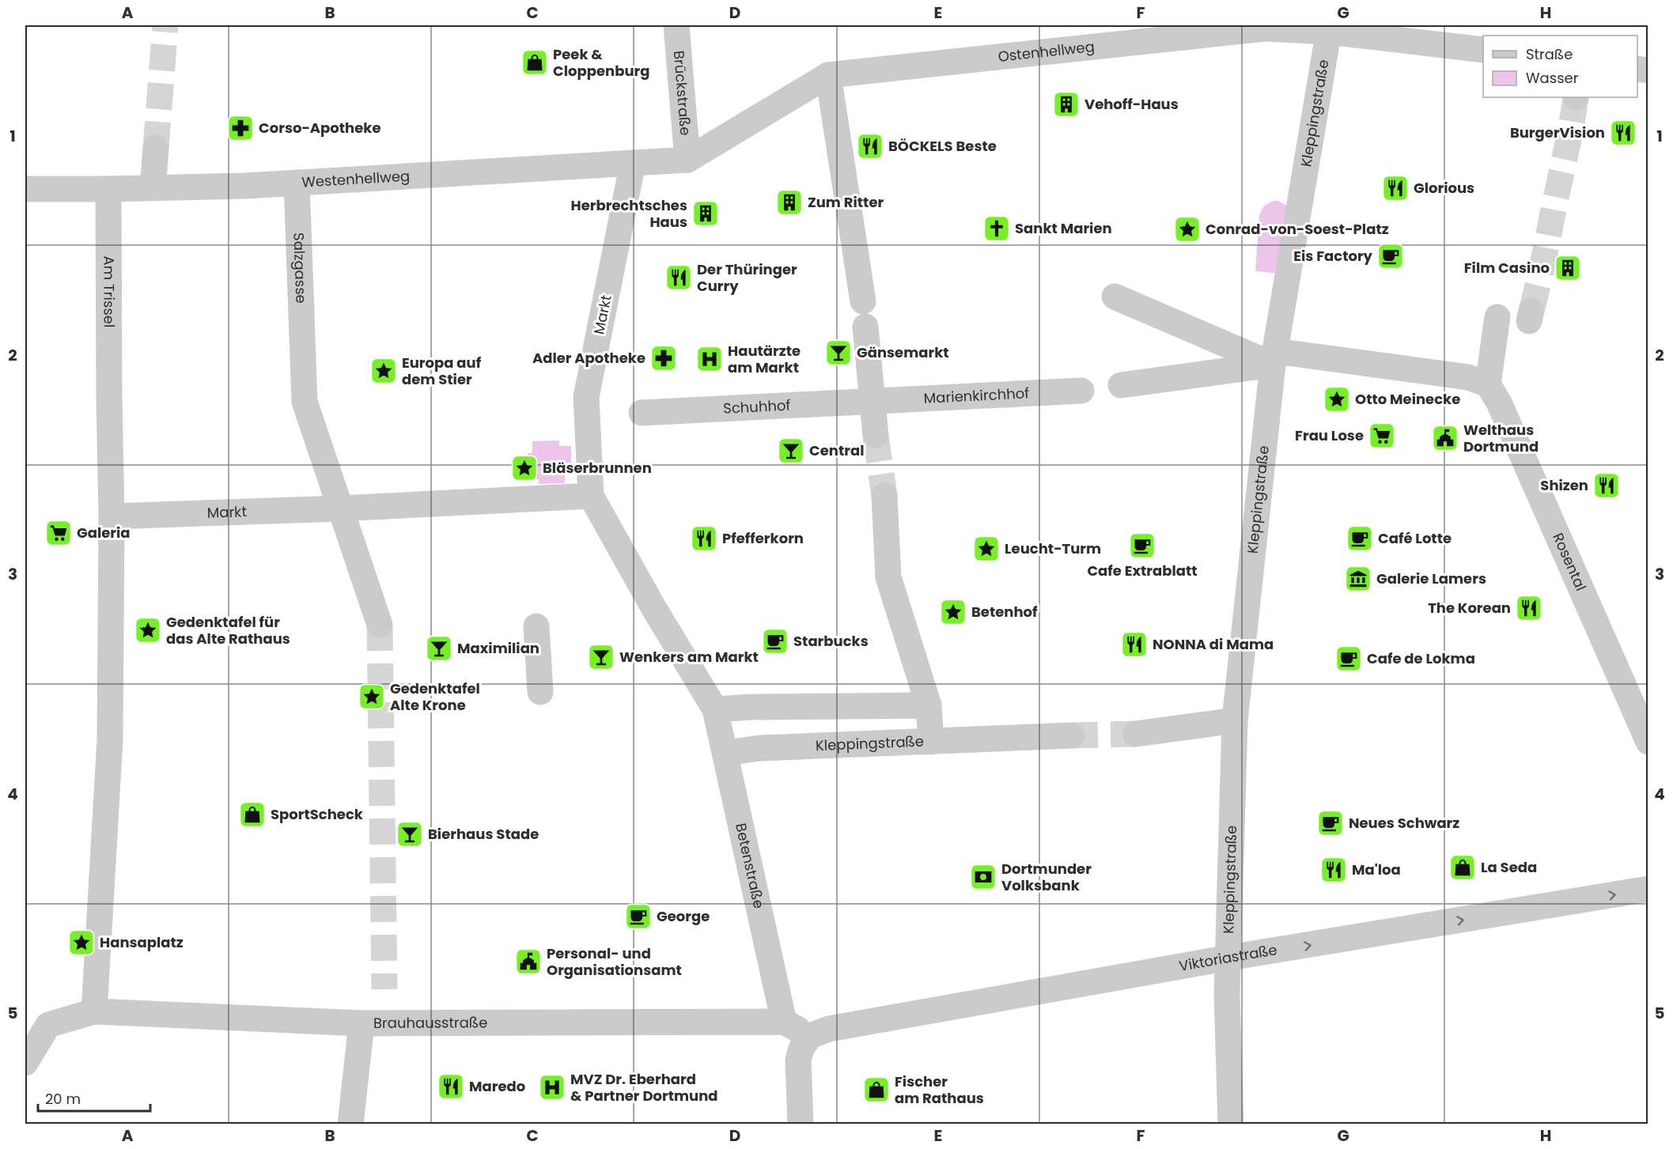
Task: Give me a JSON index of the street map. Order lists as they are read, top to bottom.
{
  "streets": {
    "street": [
      "Ostenhellweg",
      "Brückstraße",
      "Kleppingstraße",
      "Westenhellweg",
      "Salzgasse",
      "Am Trissel",
      "Markt",
      "Marienkirchhof",
      "Schuhhof",
      "Rosental",
      "Betenstraße",
      "Viktoriastraße",
      "Brauhausstraße"
    ]
  },
  "crossings": [
    ["Ostenhellweg", "Brückstraße"],
    ["Ostenhellweg", "Kleppingstraße"],
    ["Ostenhellweg", "Westenhellweg"],
    ["Brückstraße", "Westenhellweg"],
    ["Kleppingstraße", "Betenstraße"],
    ["Kleppingstraße", "Viktoriastraße"],
    ["Westenhellweg", "Salzgasse"],
    ["Westenhellweg", "Am Trissel"],
    ["Westenhellweg", "Markt"],
    ["Salzgasse", "Markt"],
    ["Am Trissel", "Markt"],
    ["Markt", "Betenstraße"],
    ["Marienkirchhof", "Schuhhof"],
    ["Betenstraße", "Brauhausstraße"],
    ["Viktoriastraße", "Brauhausstraße"]
  ],
  "one_way": ["Viktoriastraße"],
  "places": {
    "shop": [
      "Peek & Cloppenburg",
      "SportScheck",
      "La Seda",
      "Fischer am Rathaus"
    ],
    "building": [
      "Vehoff-Haus",
      "Zum Ritter",
      "Herbrechtsches Haus",
      "Film Casino"
    ],
    "pharmacy": ["Corso-Apotheke", "Adler Apotheke"],
    "restaurant": [
      "BurgerVision",
      "BÖCKELS Beste",
      "Glorious",
      "Der Thüringer Curry",
      "Shizen",
      "Pfefferkorn",
      "The Korean",
      "NONNA di Mama",
      "Ma'loa",
      "Maredo"
    ],
    "church": ["Sankt Marien"],
    "place": [
      "Conrad-von-Soest-Platz",
      "Europa auf dem Stier",
      "Otto Meinecke",
      "Bläserbrunnen",
      "Leucht-Turm",
      "Betenhof",
      "Gedenktafel für das Alte Rathaus",
      "Gedenktafel Alte Krone",
      "Hansaplatz"
    ],
    "cafe": [
      "Eis Factory",
      "Café Lotte",
      "Cafe Extrablatt",
      "Starbucks",
      "Cafe de Lokma",
      "Neues Schwarz",
      "George"
    ],
    "bar": [
      "Gänsemarkt",
      "Central",
      "Maximilian",
      "Wenkers am Markt",
      "Bierhaus Stade"
    ],
    "hospital": ["Hautärzte am Markt", "MVZ Dr. Eberhard & Partner Dortmund"],
    "supermarket": ["Frau Lose", "Galeria"],
    "public building": ["Welthaus Dortmund", "Personal- und Organisationsamt"],
    "museum": ["Galerie Lamers"],
    "bank": ["Dortmunder Volksbank"]
  },
  "legend": ["Straße", "Wasser"],
  "scale_bar": "20 m",
  "grid": {
    "columns": [
      "A",
      "B",
      "C",
      "D",
      "E",
      "F",
      "G",
      "H"
    ],
    "rows": [
      "1",
      "2",
      "3",
      "4",
      "5"
    ]
  }
}
